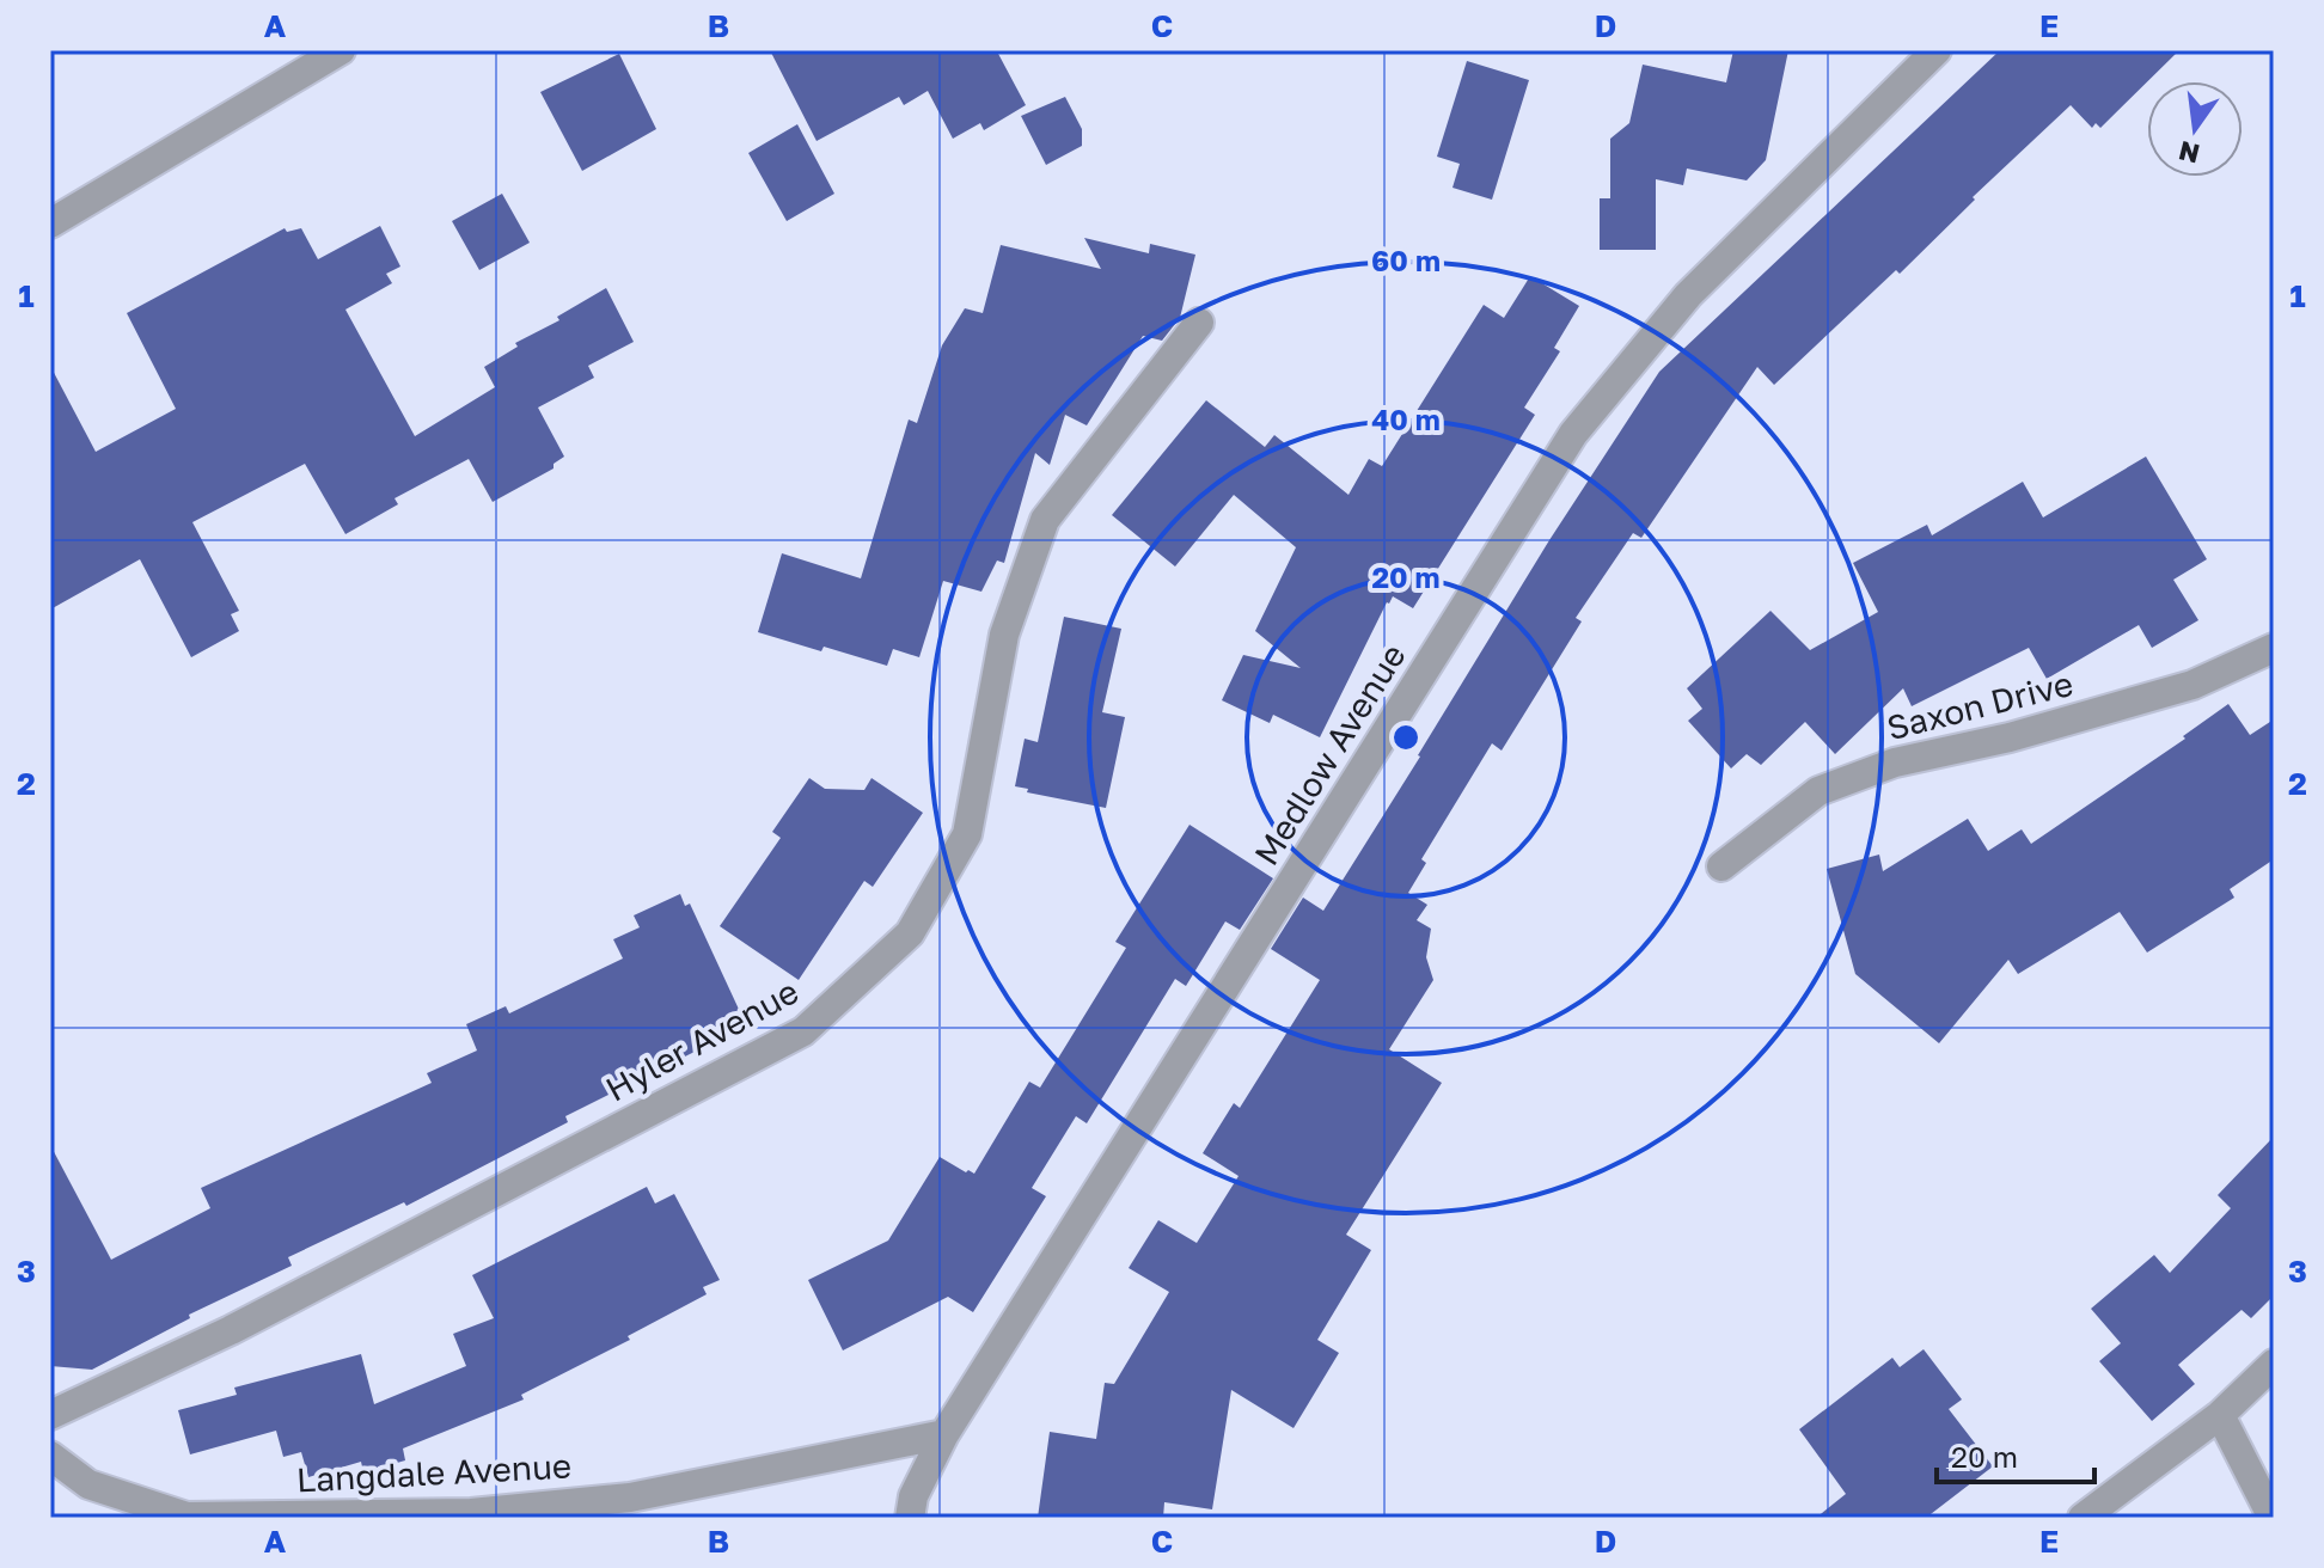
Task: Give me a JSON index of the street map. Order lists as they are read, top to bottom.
{
  "streets": {
    "street": [
      "Saxon Drive",
      "Medlow Avenue",
      "Hyler Avenue",
      "Langdale Avenue"
    ]
  },
  "crossings": [
    ["Medlow Avenue", "Langdale Avenue"]
  ],
  "scale_bar": "20 m",
  "north": "bottom",
  "grid": {
    "columns": [
      "A",
      "B",
      "C",
      "D",
      "E"
    ],
    "rows": ["1", "2", "3"]
  },
  "rings": ["60 m", "40 m", "20 m"]
}
